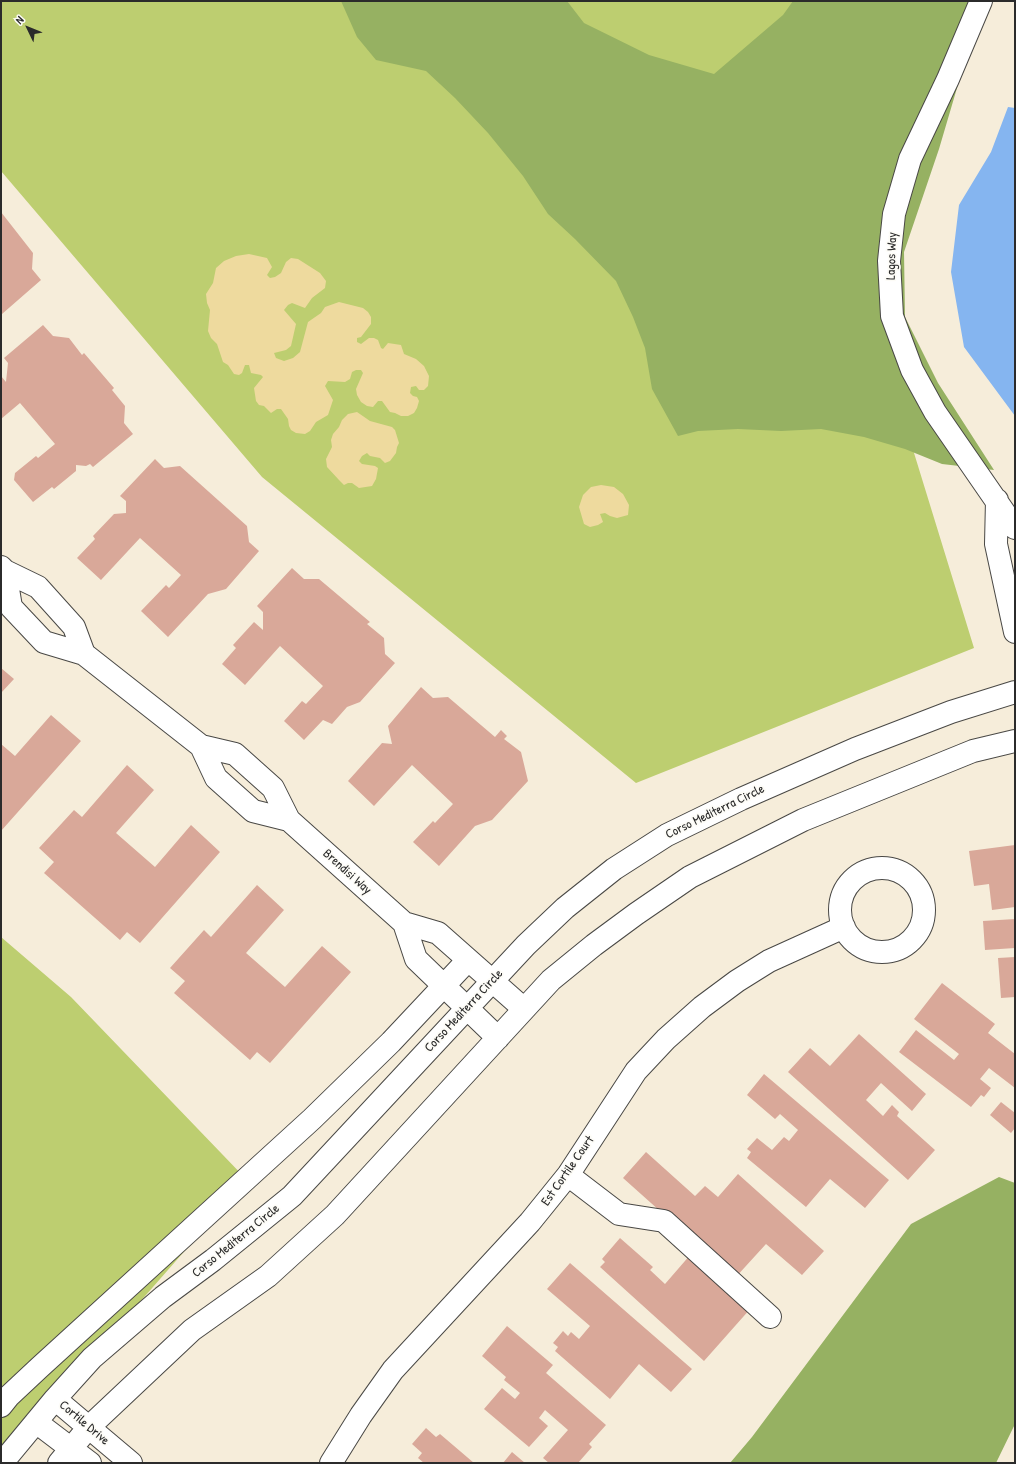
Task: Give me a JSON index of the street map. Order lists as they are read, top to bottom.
{
  "streets": {
    "street": [
      "Lagos Way",
      "Corso Mediterra Circle",
      "Brendisi Way",
      "Est Cortile Court",
      "Cortile Drive"
    ]
  },
  "crossings": [
    ["Corso Mediterra Circle", "Brendisi Way"],
    ["Corso Mediterra Circle", "Cortile Drive"]
  ],
  "north": "top left"
}
